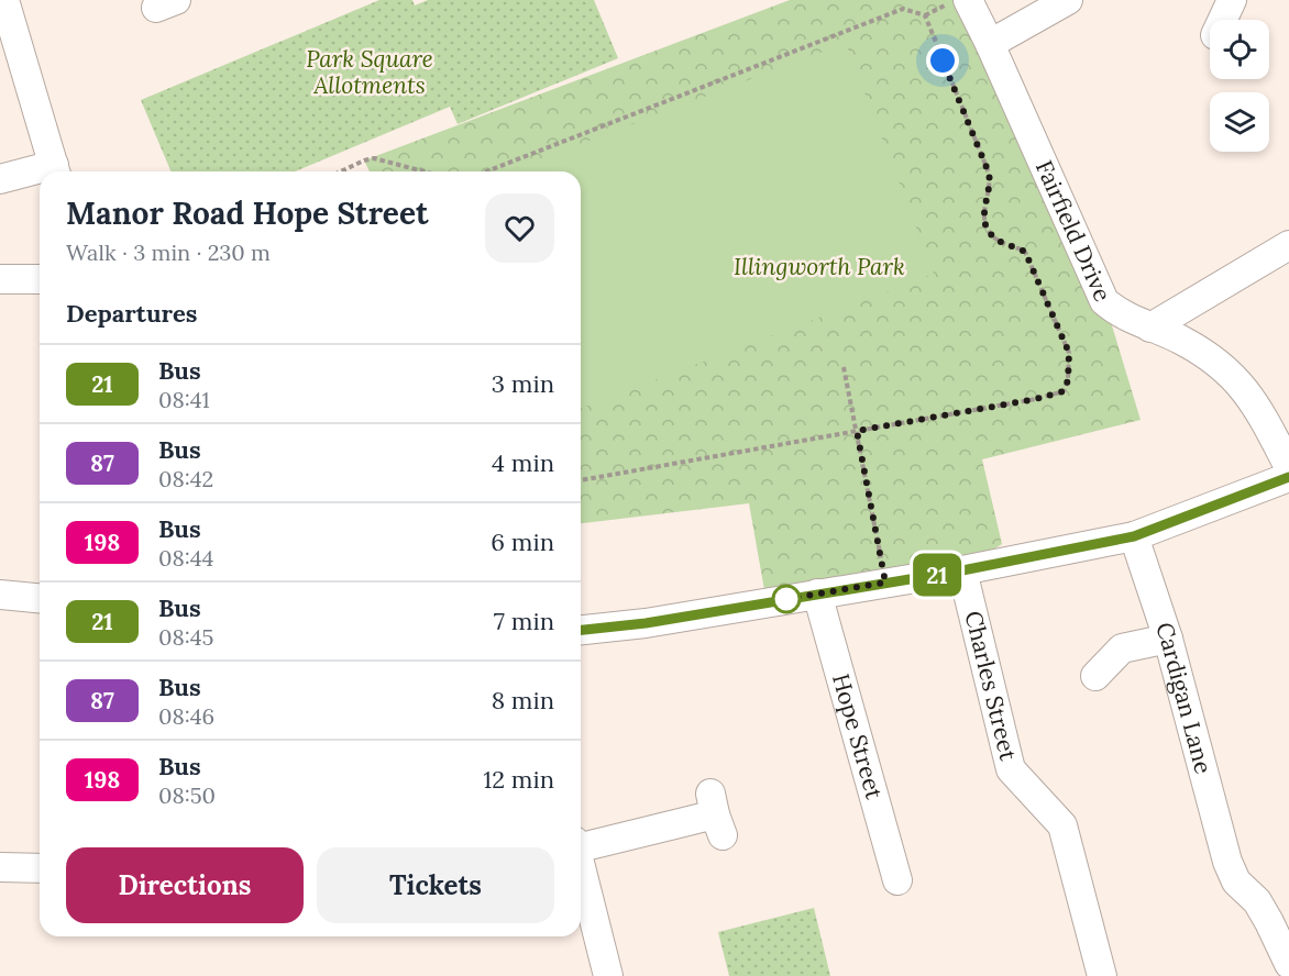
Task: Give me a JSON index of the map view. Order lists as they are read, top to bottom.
{
  "streets": {
    "street": [
      "Fairfield Drive",
      "Charles Street",
      "Cardigan Lane",
      "Hope Street"
    ]
  },
  "parks": ["Park Square Allotments", "Illingworth Park"],
  "lines": ["bus line 21"],
  "page": {
    "on_map": "21",
    "heading": [
      ["Manor Road Hope Street", "Walk · 3 min · 230 m"],
      "Departures"
    ],
    "list": [
      {
        "mark": "21",
        "name": "Bus",
        "note": "08:41",
        "value": "3 min"
      },
      {
        "mark": "87",
        "name": "Bus",
        "note": "08:42",
        "value": "4 min"
      },
      {
        "mark": "198",
        "name": "Bus",
        "note": "08:44",
        "value": "6 min"
      },
      {
        "mark": "21",
        "name": "Bus",
        "note": "08:45",
        "value": "7 min"
      },
      {
        "mark": "87",
        "name": "Bus",
        "note": "08:46",
        "value": "8 min"
      },
      {
        "mark": "198",
        "name": "Bus",
        "note": "08:50",
        "value": "12 min"
      }
    ],
    "buttons": ["Directions", "Tickets"]
  }
}
